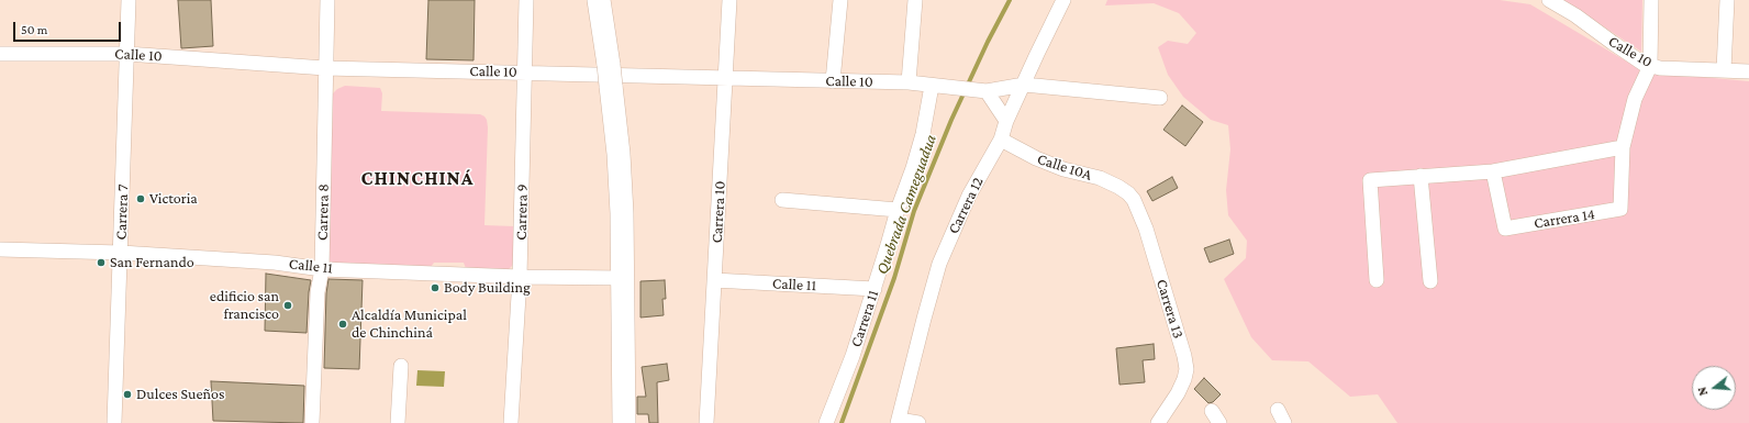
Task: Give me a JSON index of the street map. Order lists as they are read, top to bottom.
{
  "streets": {
    "street": [
      "Calle 10",
      "Calle 10A",
      "Carrera 12",
      "Carrera 7",
      "Carrera 8",
      "Carrera 9",
      "Carrera 10",
      "Carrera 14",
      "Calle 11",
      "Carrera 13",
      "Carrera 11"
    ]
  },
  "crossings": [
    ["Calle 10", "Carrera 12"],
    ["Calle 10", "Carrera 7"],
    ["Calle 10", "Carrera 8"],
    ["Calle 10", "Carrera 9"],
    ["Calle 10", "Carrera 10"],
    ["Calle 10", "Carrera 14"],
    ["Calle 10", "Carrera 11"],
    ["Calle 10A", "Carrera 12"],
    ["Calle 10A", "Carrera 13"],
    ["Carrera 7", "Calle 11"],
    ["Carrera 8", "Calle 11"],
    ["Carrera 9", "Calle 11"],
    ["Carrera 10", "Calle 11"],
    ["Calle 11", "Carrera 11"]
  ],
  "districts": ["CHINCHINÁ"],
  "water": ["Quebrada Cameguadua"],
  "places": [
    "Victoria",
    "San Fernando",
    "Body Building",
    "edificio san francisco",
    "Alcaldía Municipal de Chinchiná",
    "Dulces Sueños"
  ],
  "scale_bar": "50 m",
  "north": "left"
}
